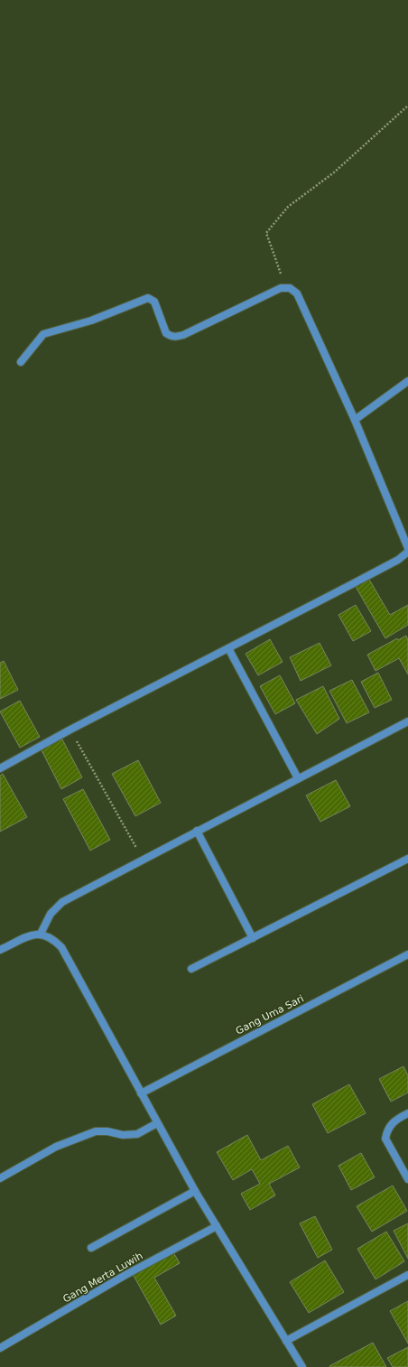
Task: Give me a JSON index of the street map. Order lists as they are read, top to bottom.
{
  "streets": {
    "street": ["Gang Uma Sari", "Gang Merta Luwih"]
  }
}
